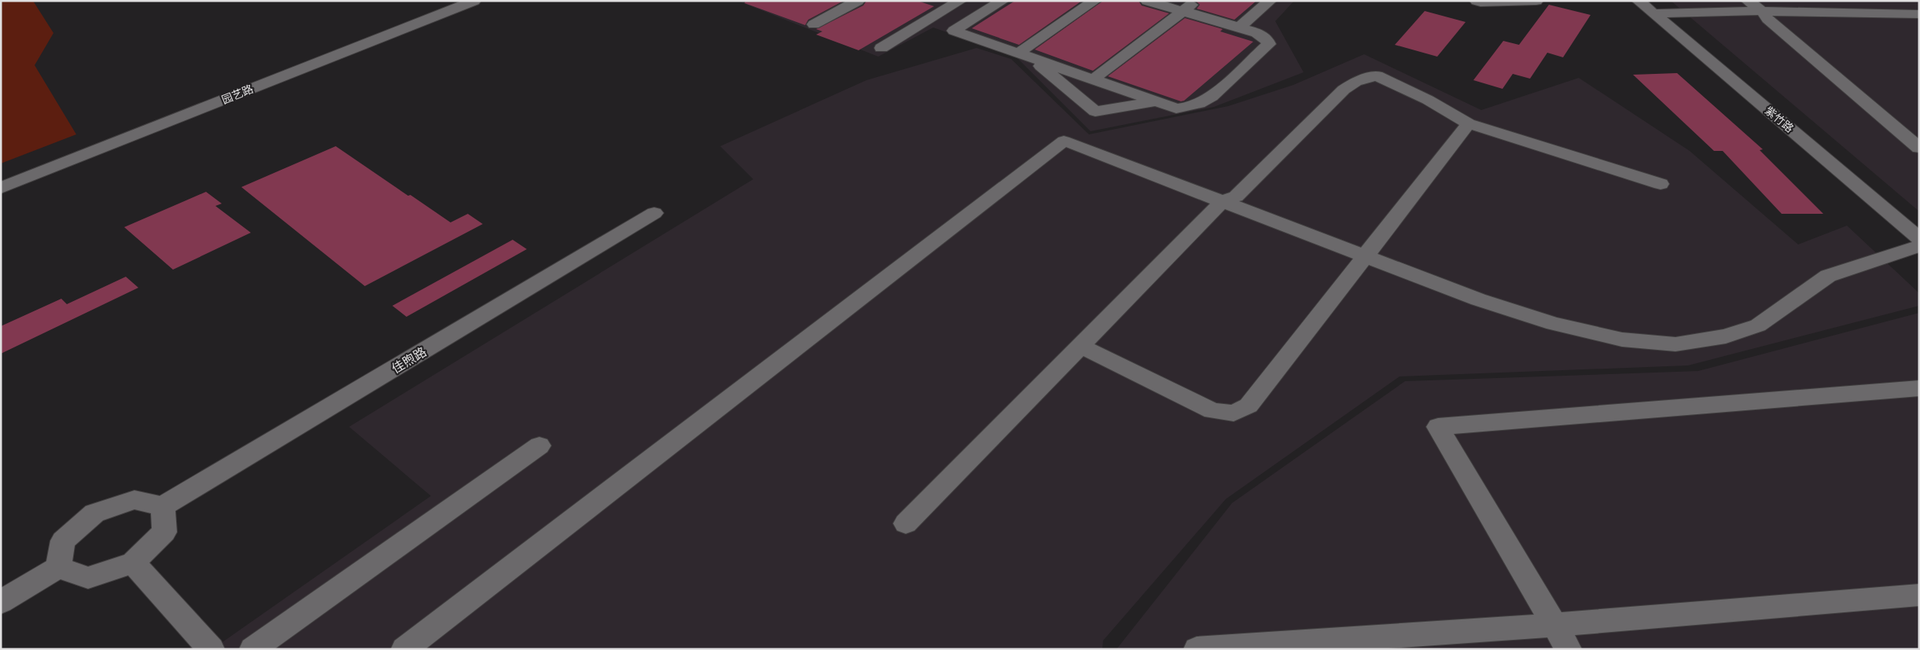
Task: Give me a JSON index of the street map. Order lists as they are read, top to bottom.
{
  "streets": {
    "street": ["园艺路", "紫竹路", "佳煦路"]
  }
}
